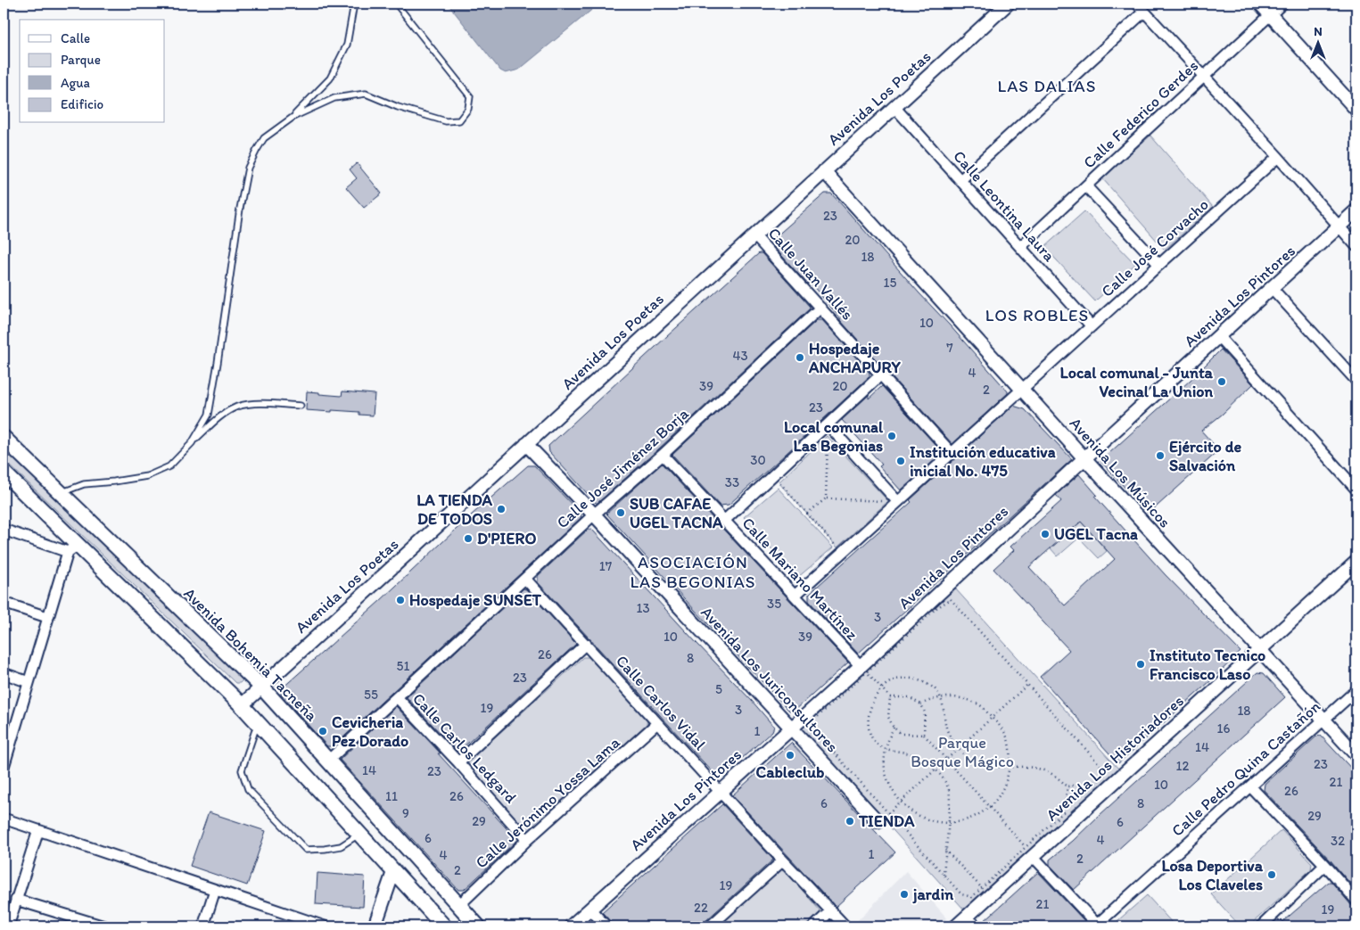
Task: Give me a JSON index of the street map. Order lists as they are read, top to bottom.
{
  "streets": {
    "main road": ["Avenida Bohemia Tacneña"],
    "street": [
      "Avenida Los Poetas",
      "Calle Federico Gerdes",
      "Calle Leontina Laura",
      "Calle José Corvacho",
      "Calle Juan Vallés",
      "Avenida Los Pintores",
      "Calle José Jiménez Borja",
      "Avenida Los Músicos",
      "Calle Mariano Martínez",
      "Avenida Los Juriconsultores",
      "Calle Carlos Vidal",
      "Calle Carlos Ledgard",
      "Avenida Los Historiadores",
      "Calle Pedro Quina Castañón",
      "Calle Jerónimo Yossa Lama"
    ]
  },
  "crossings": [
    ["Avenida Los Poetas", "Calle Leontina Laura"],
    ["Avenida Los Poetas", "Calle Juan Vallés"],
    ["Avenida Los Poetas", "Avenida Los Músicos"],
    ["Avenida Los Poetas", "Avenida Bohemia Tacneña"],
    ["Avenida Los Poetas", "Avenida Los Juriconsultores"],
    ["Calle Federico Gerdes", "Calle Leontina Laura"],
    ["Calle Leontina Laura", "Calle José Corvacho"],
    ["Calle José Corvacho", "Calle Juan Vallés"],
    ["Calle José Corvacho", "Avenida Los Músicos"],
    ["Calle José Corvacho", "Calle Mariano Martínez"],
    ["Calle Juan Vallés", "Calle José Jiménez Borja"],
    ["Avenida Los Pintores", "Avenida Los Músicos"],
    ["Avenida Los Pintores", "Calle Mariano Martínez"],
    ["Avenida Los Pintores", "Avenida Los Juriconsultores"],
    ["Avenida Los Pintores", "Calle Carlos Vidal"],
    ["Calle José Jiménez Borja", "Calle Mariano Martínez"],
    ["Calle José Jiménez Borja", "Avenida Bohemia Tacneña"],
    ["Calle José Jiménez Borja", "Avenida Los Juriconsultores"],
    ["Calle José Jiménez Borja", "Calle Carlos Vidal"],
    ["Calle José Jiménez Borja", "Calle Carlos Ledgard"],
    ["Avenida Los Músicos", "Avenida Los Historiadores"],
    ["Avenida Los Músicos", "Calle Pedro Quina Castañón"],
    ["Avenida Bohemia Tacneña", "Calle Jerónimo Yossa Lama"],
    ["Calle Carlos Vidal", "Calle Jerónimo Yossa Lama"],
    ["Calle Carlos Ledgard", "Calle Jerónimo Yossa Lama"]
  ],
  "districts": ["LAS DALIAS", "LOS ROBLES", "ASOCIACIÓN LAS BEGONIAS"],
  "parks": ["Parque Bosque Mágico"],
  "places": [
    "Hospedaje ANCHAPURY",
    "Local comunal - Junta Vecinal La Union",
    "Local comunal Las Begonias",
    "Ejército de Salvación",
    "Institución educativa inicial No. 475",
    "LA TIENDA DE TODOS",
    "SUB CAFAE UGEL TACNA",
    "UGEL Tacna",
    "D'PIERO",
    "Hospedaje SUNSET",
    "Instituto Tecnico Francisco Laso",
    "Cevicheria Pez Dorado",
    "Cableclub",
    "TIENDA",
    "Losa Deportiva Los Claveles",
    "jardin"
  ],
  "house_numbers": [
    "23",
    "20",
    "18",
    "15",
    "10",
    "7",
    "43",
    "4",
    "39",
    "20",
    "2",
    "23",
    "30",
    "33",
    "17",
    "35",
    "13",
    "3",
    "10",
    "39",
    "26",
    "8",
    "51",
    "23",
    "5",
    "55",
    "19",
    "3",
    "18",
    "16",
    "1",
    "14",
    "23",
    "12",
    "14",
    "23",
    "21",
    "10",
    "26",
    "11",
    "26",
    "6",
    "8",
    "9",
    "29",
    "29",
    "6",
    "6",
    "4",
    "32",
    "1",
    "4",
    "2",
    "2",
    "19",
    "21",
    "22",
    "19"
  ],
  "legend": [
    "Calle",
    "Parque",
    "Agua",
    "Edificio"
  ],
  "north": "top"
}
